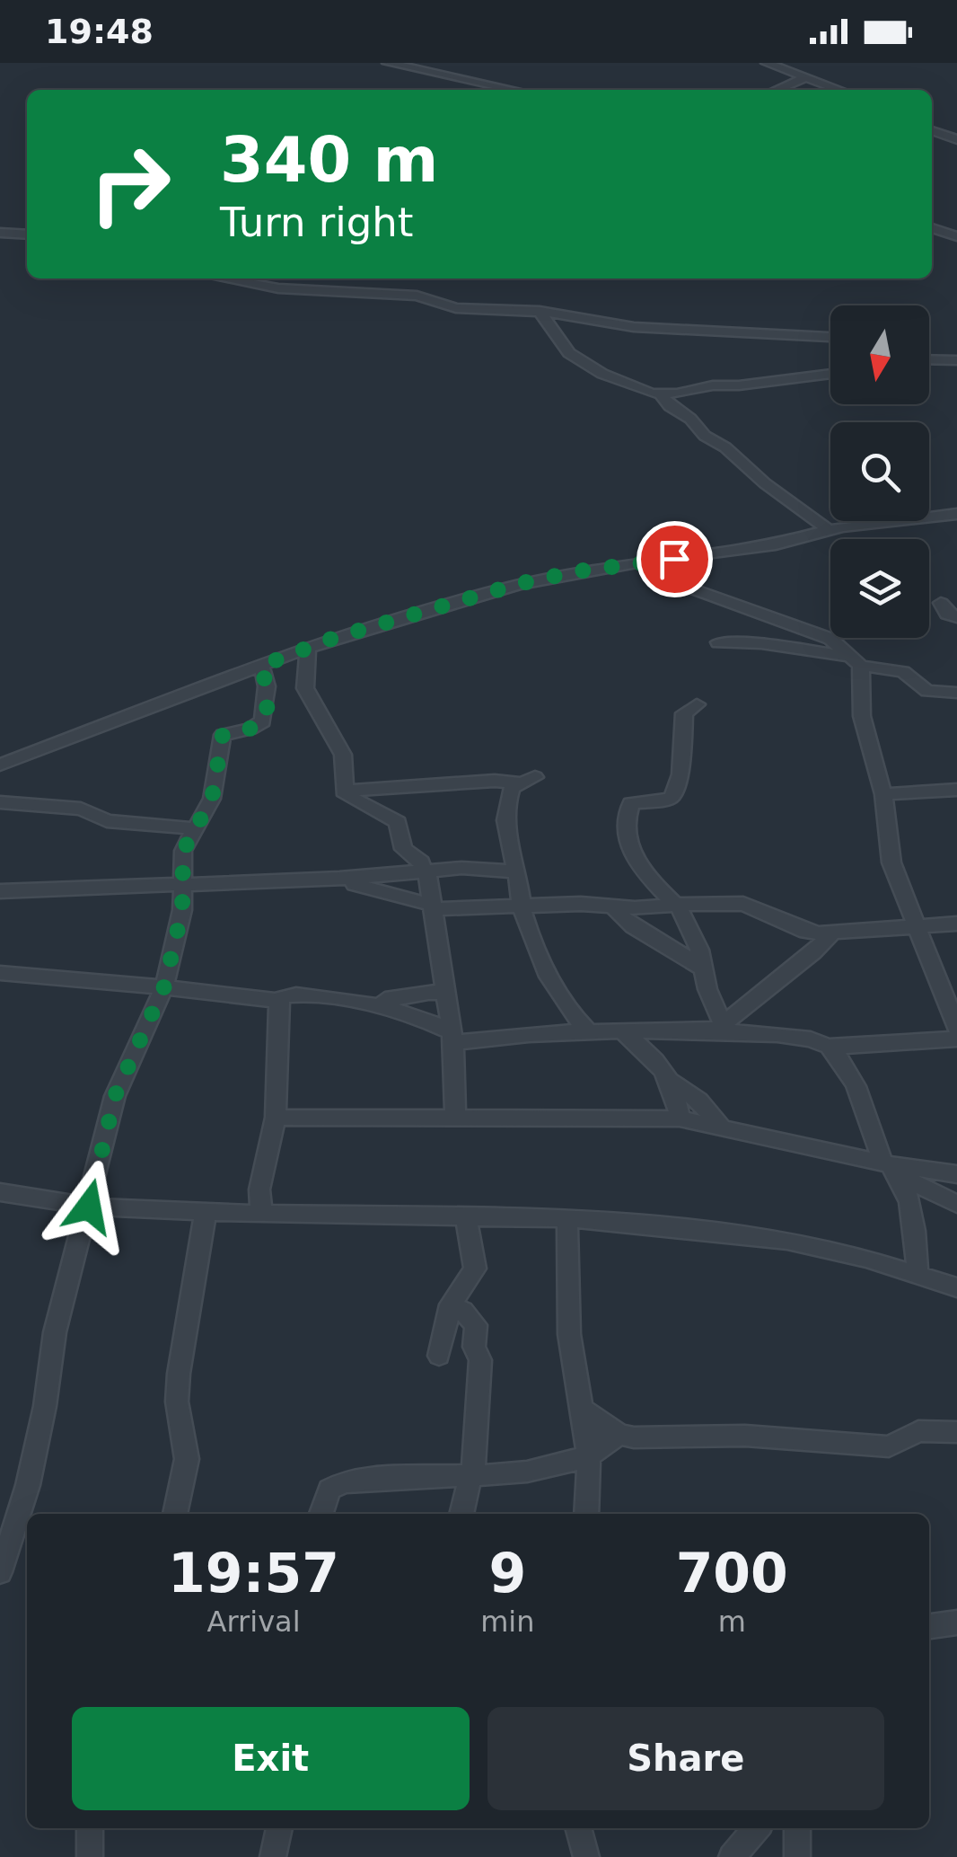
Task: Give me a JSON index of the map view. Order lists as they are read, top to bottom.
{
  "north": "bottom",
  "page": {
    "status": "19:48",
    "turn": ["340 m", "Turn right"],
    "eta": [
      "19:57",
      "Arrival",
      "9",
      "min",
      "700",
      "m"
    ],
    "buttons": ["Exit", "Share"]
  }
}
